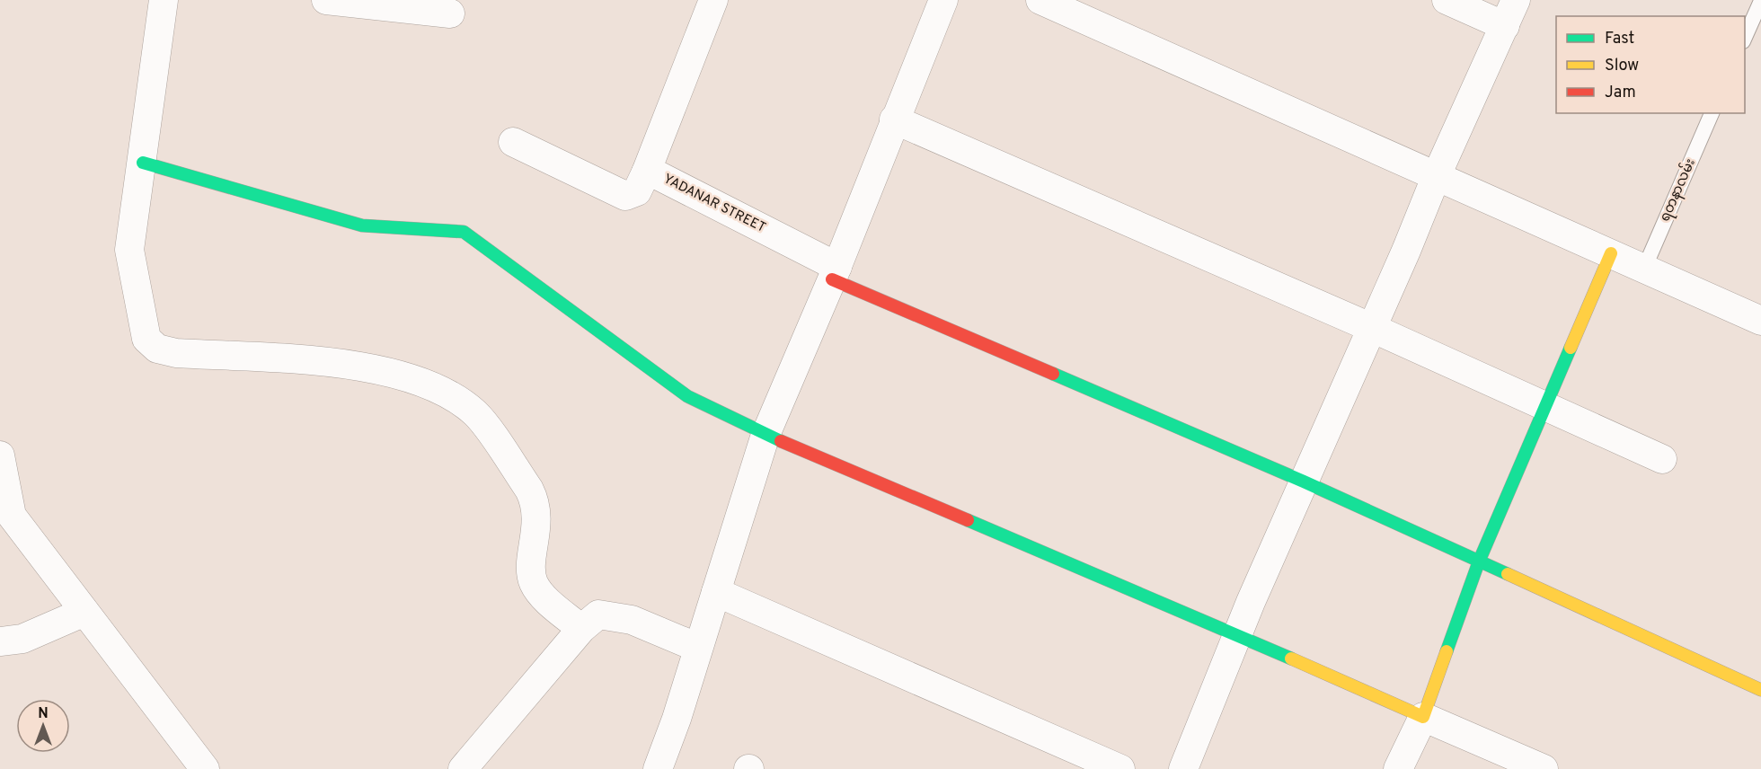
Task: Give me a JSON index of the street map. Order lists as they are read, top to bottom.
{
  "streets": {
    "street": ["YADANAR STREET"],
    "lane": ["ရတနာလမ်း"]
  },
  "legend": ["Fast", "Slow", "Jam"],
  "north": "top"
}
